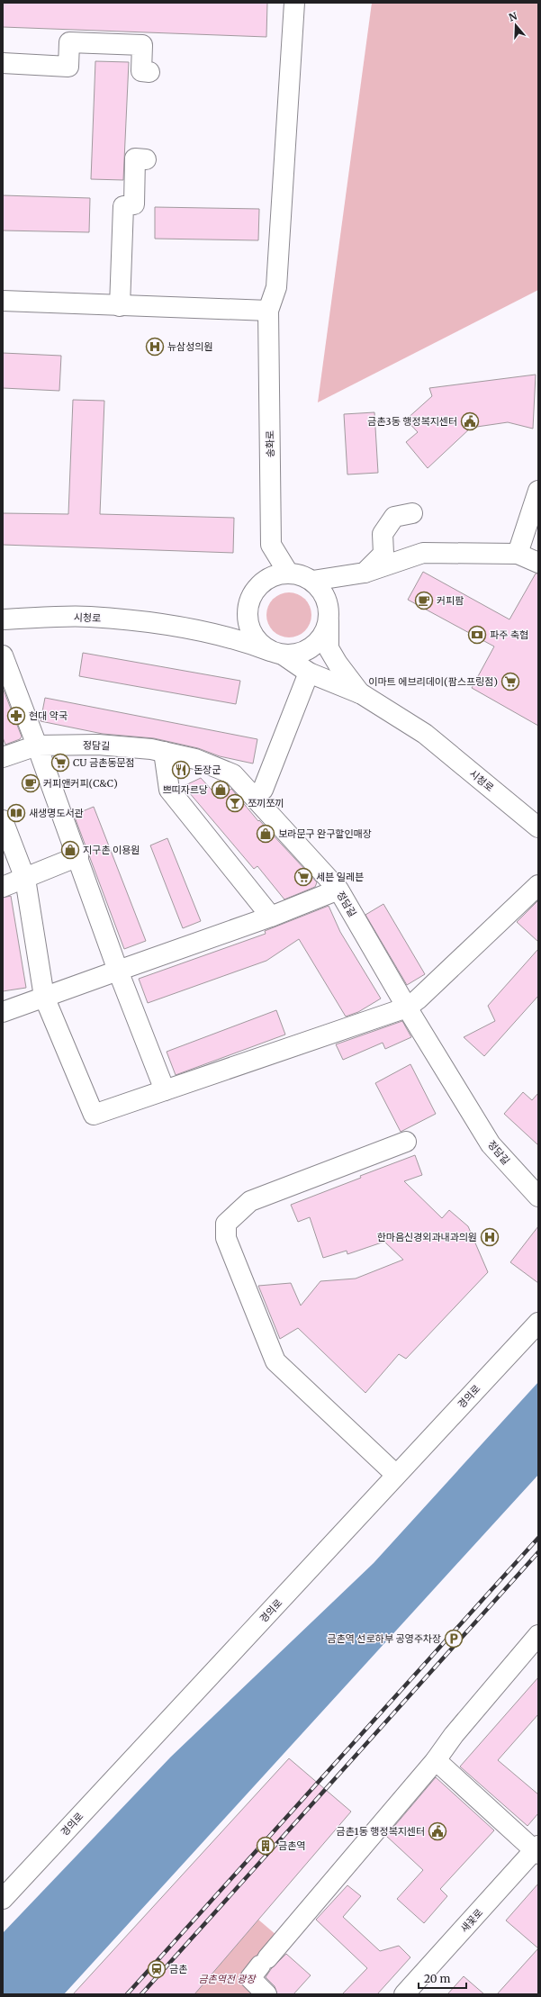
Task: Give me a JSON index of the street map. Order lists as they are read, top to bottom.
{
  "streets": {
    "street": [
      "송화로",
      "시청로",
      "정담길",
      "경의로",
      "새꽃로"
    ]
  },
  "crossings": [
    ["송화로", "시청로"]
  ],
  "parks": ["금촌역전 광장"],
  "places": {
    "hospital": ["뉴삼성의원", "한마음신경외과내과의원"],
    "public building": ["금촌3동 행정복지센터", "금촌1동 행정복지센터"],
    "cafe": ["커피팜", "커피앤커피(C&C)"],
    "bank": ["파주 축협"],
    "supermarket": ["이마트 에브리데이(팜스프링점)", "CU 금촌동문점", "세븐 일레븐"],
    "pharmacy": ["현대 약국"],
    "restaurant": ["돈장군"],
    "shop": ["쁘띠자르당", "보라문구 완구할인매장", "지구촌 이용원"],
    "bar": ["쪼끼쪼끼"],
    "library": ["새생명도서관"],
    "parking": ["금촌역 선로하부 공영주차장"],
    "building": ["금촌역"],
    "station": ["금촌"]
  },
  "scale_bar": "20 m",
  "north": "top"
}
